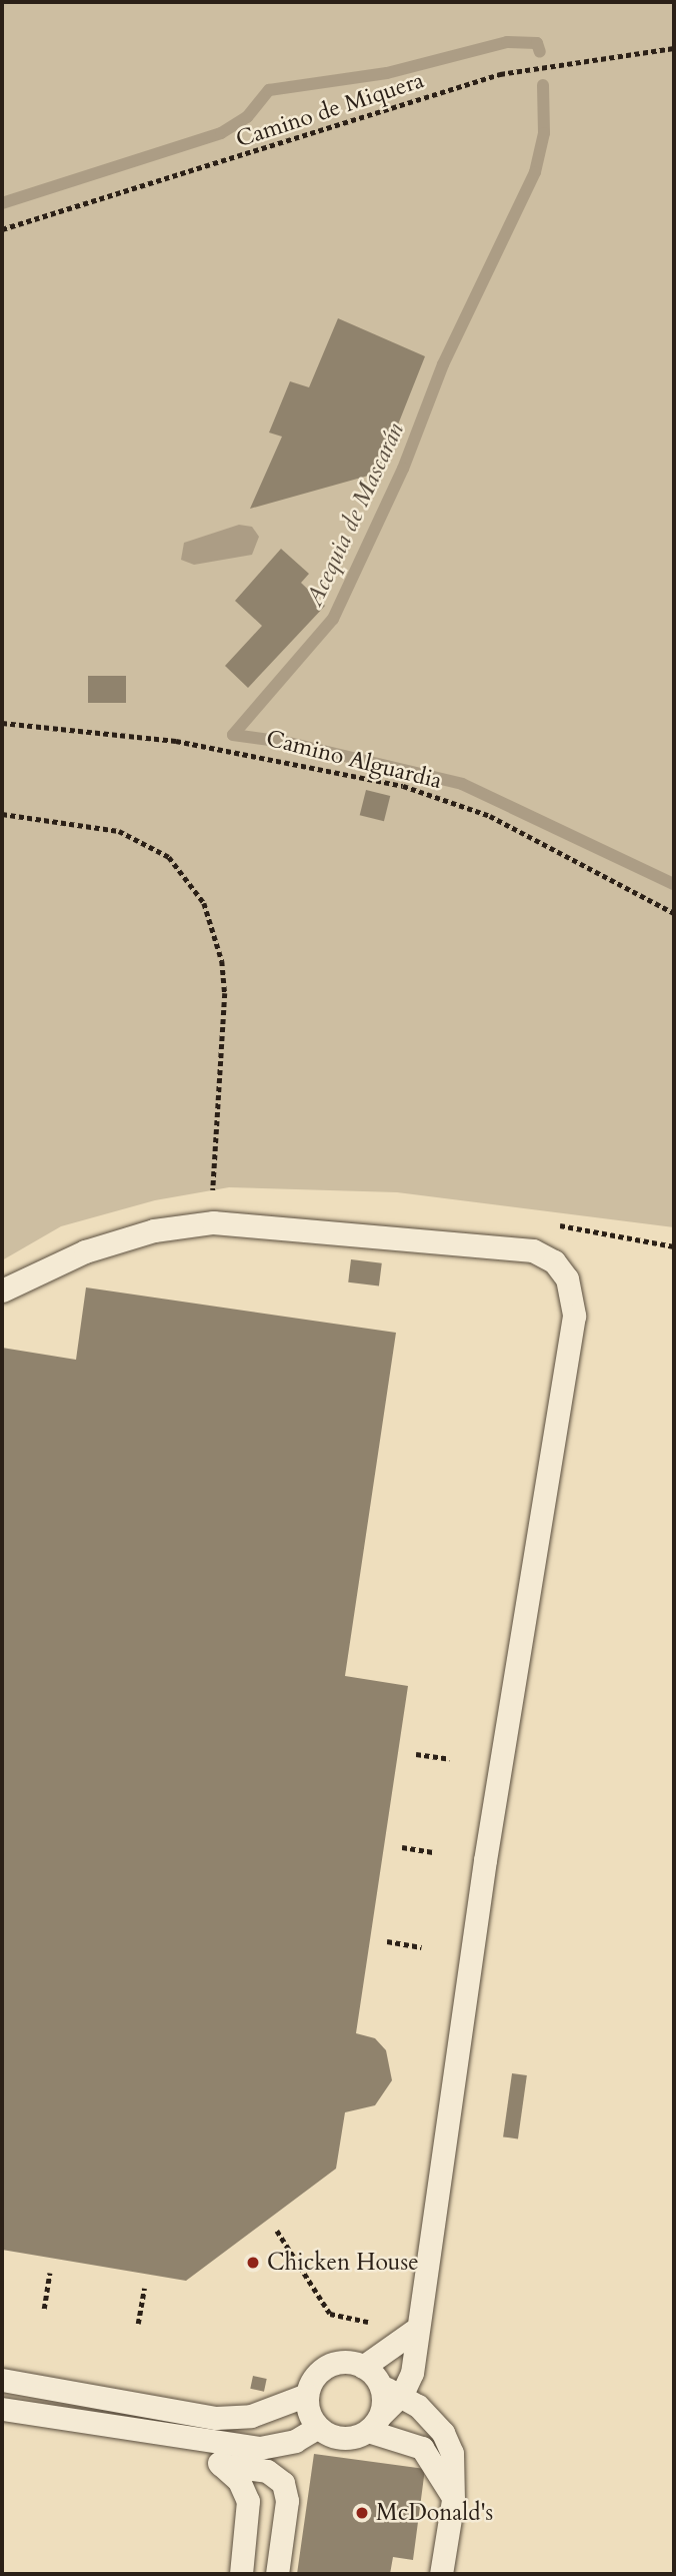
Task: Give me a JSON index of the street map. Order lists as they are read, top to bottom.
{
  "streets": {
    "path": ["Camino de Miquera", "Camino Alguardia"]
  },
  "water": ["Acequia de Mascarán"],
  "places": ["Chicken House", "McDonald's"]
}
